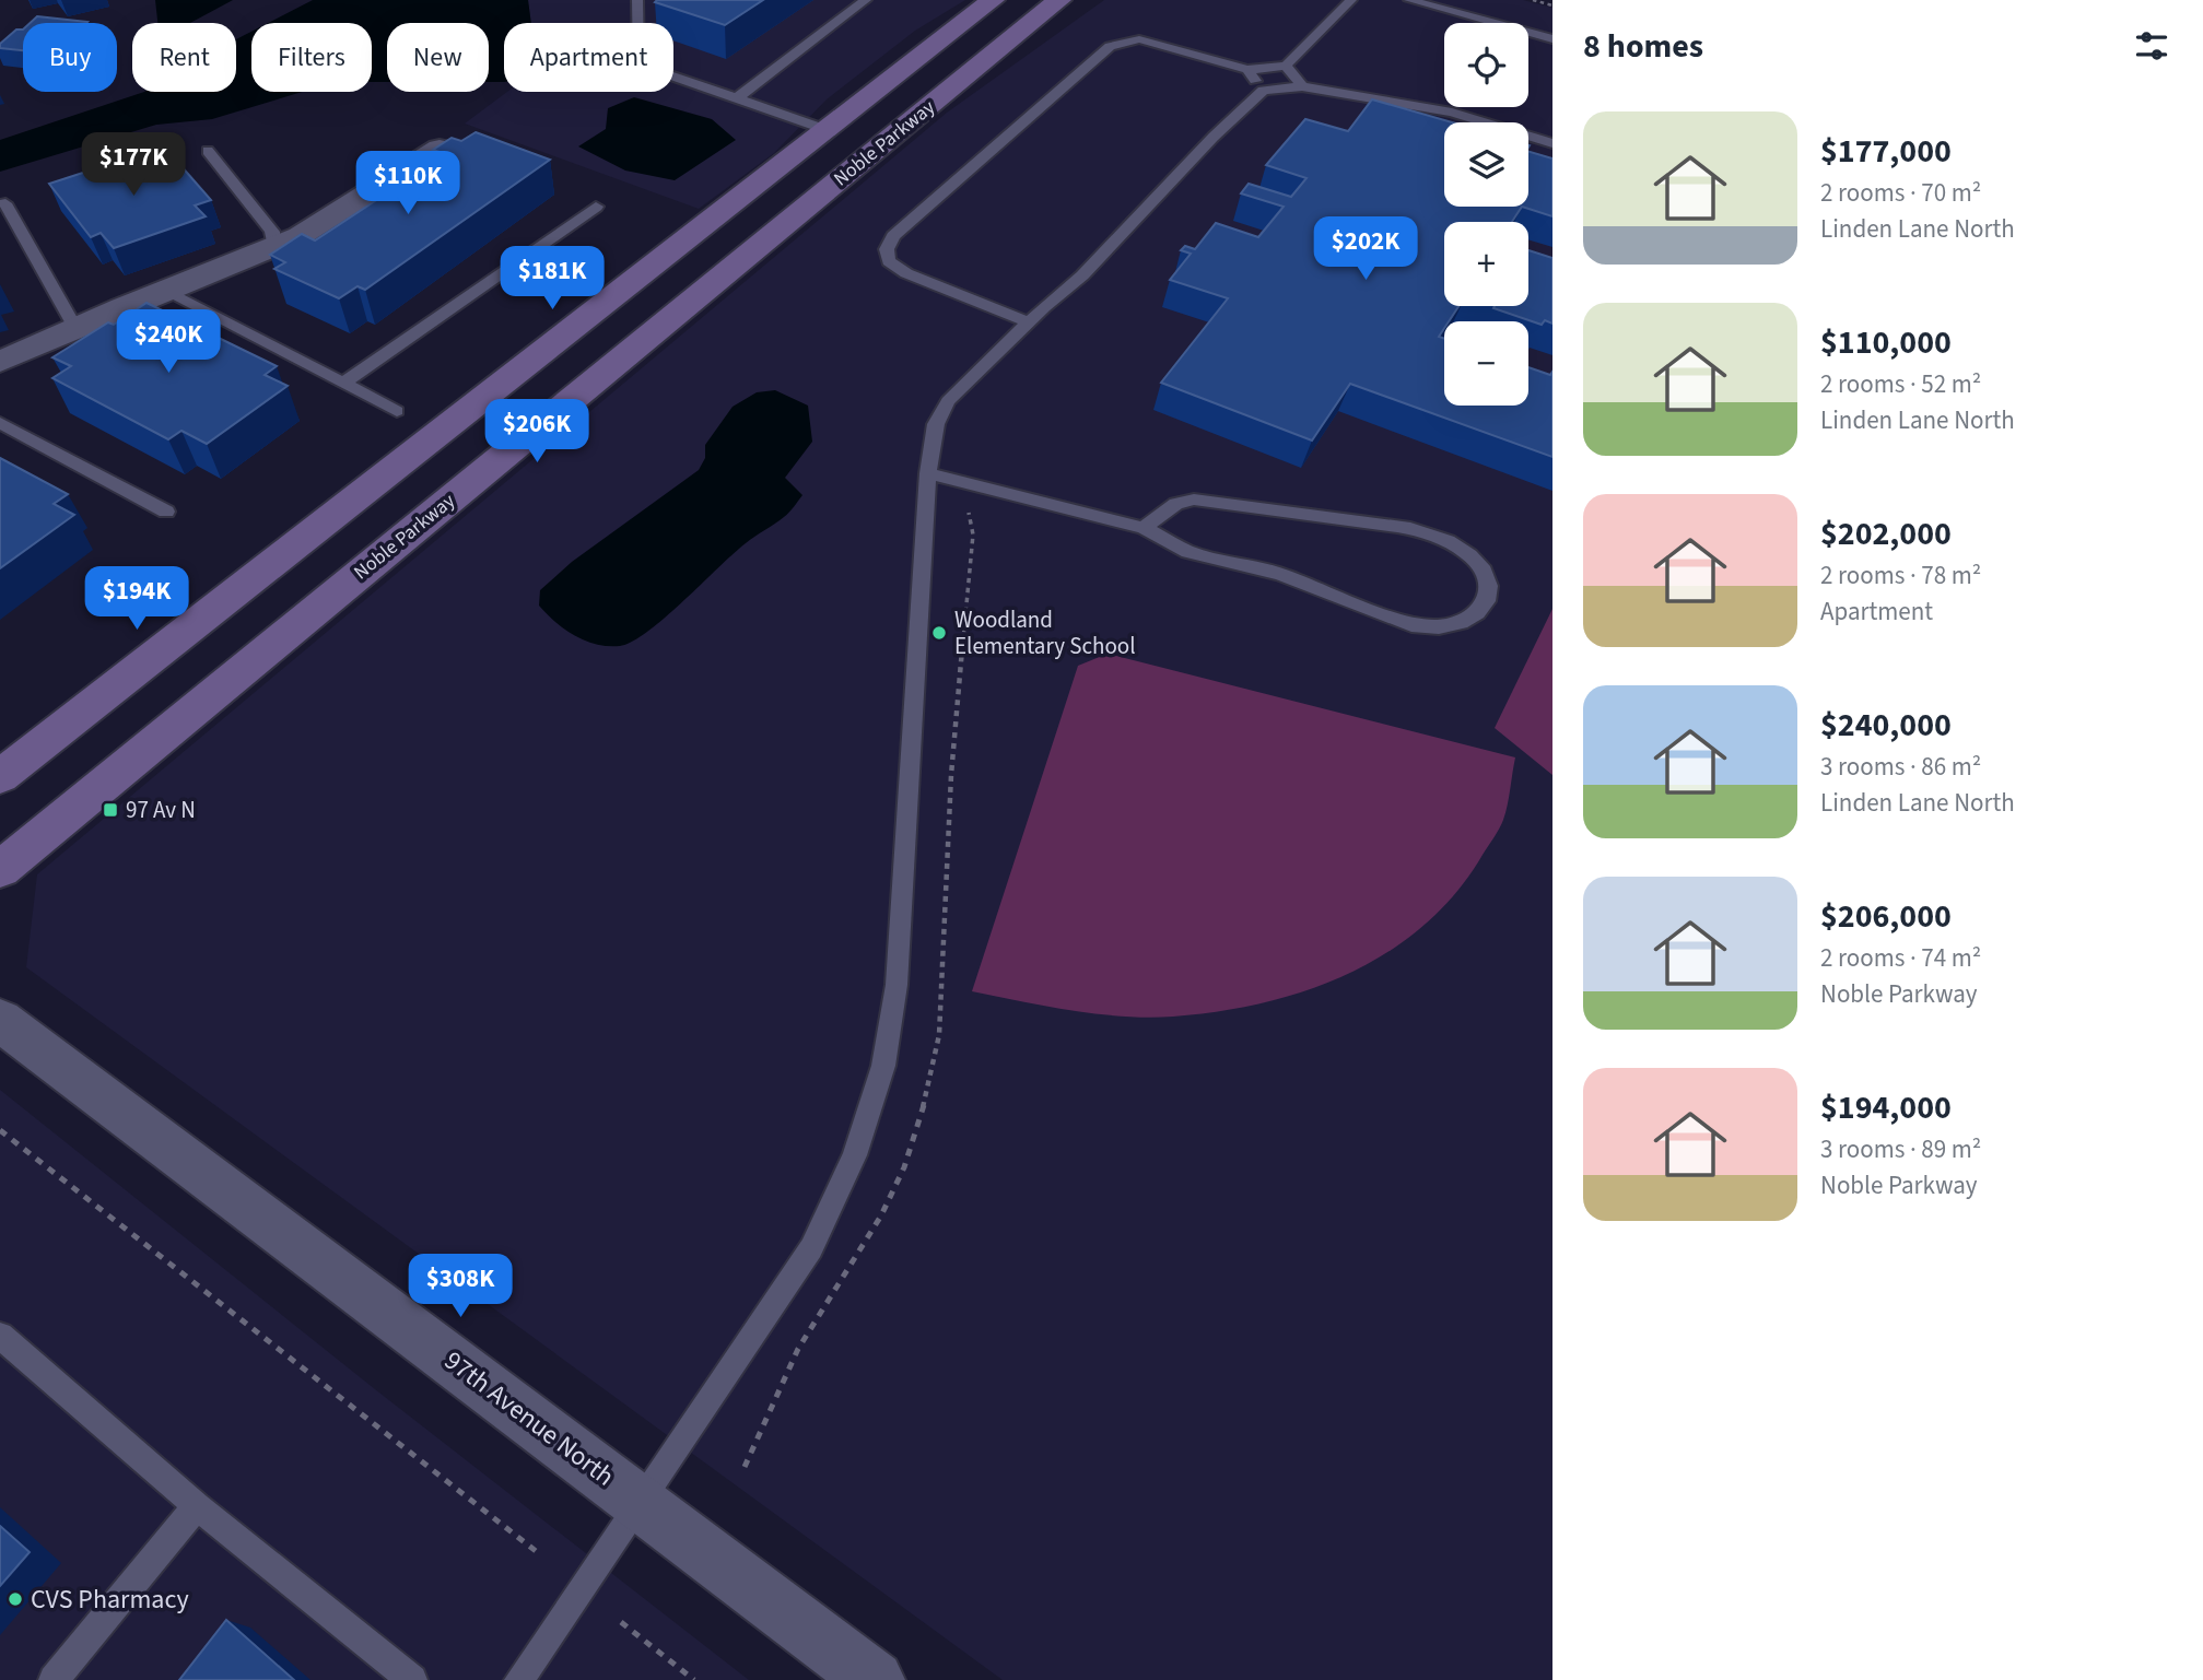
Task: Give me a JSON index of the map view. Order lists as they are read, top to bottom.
{
  "streets": {
    "main road": ["Noble Parkway"],
    "street": ["97th Avenue North"]
  },
  "places": {
    "other": ["Woodland Elementary School", "CVS Pharmacy"],
    "transit": ["97 Av N"]
  },
  "page": {
    "heading": "8 homes",
    "map_buttons": ["+", "−"],
    "chip": [
      "Buy",
      "Rent",
      "Filters",
      "New",
      "Apartment"
    ],
    "list": [
      {
        "name": "$177,000",
        "note": "2 rooms · 70 m² · Linden Lane North"
      },
      {
        "name": "$110,000",
        "note": "2 rooms · 52 m² · Linden Lane North"
      },
      {
        "name": "$202,000",
        "note": "2 rooms · 78 m² · Apartment"
      },
      {
        "name": "$240,000",
        "note": "3 rooms · 86 m² · Linden Lane North"
      },
      {
        "name": "$206,000",
        "note": "2 rooms · 74 m² · Noble Parkway"
      },
      {
        "name": "$194,000",
        "note": "3 rooms · 89 m² · Noble Parkway"
      }
    ],
    "price": [
      "$177K",
      "$110K",
      "$202K",
      "$181K",
      "$240K",
      "$206K",
      "$194K",
      "$308K"
    ]
  }
}
